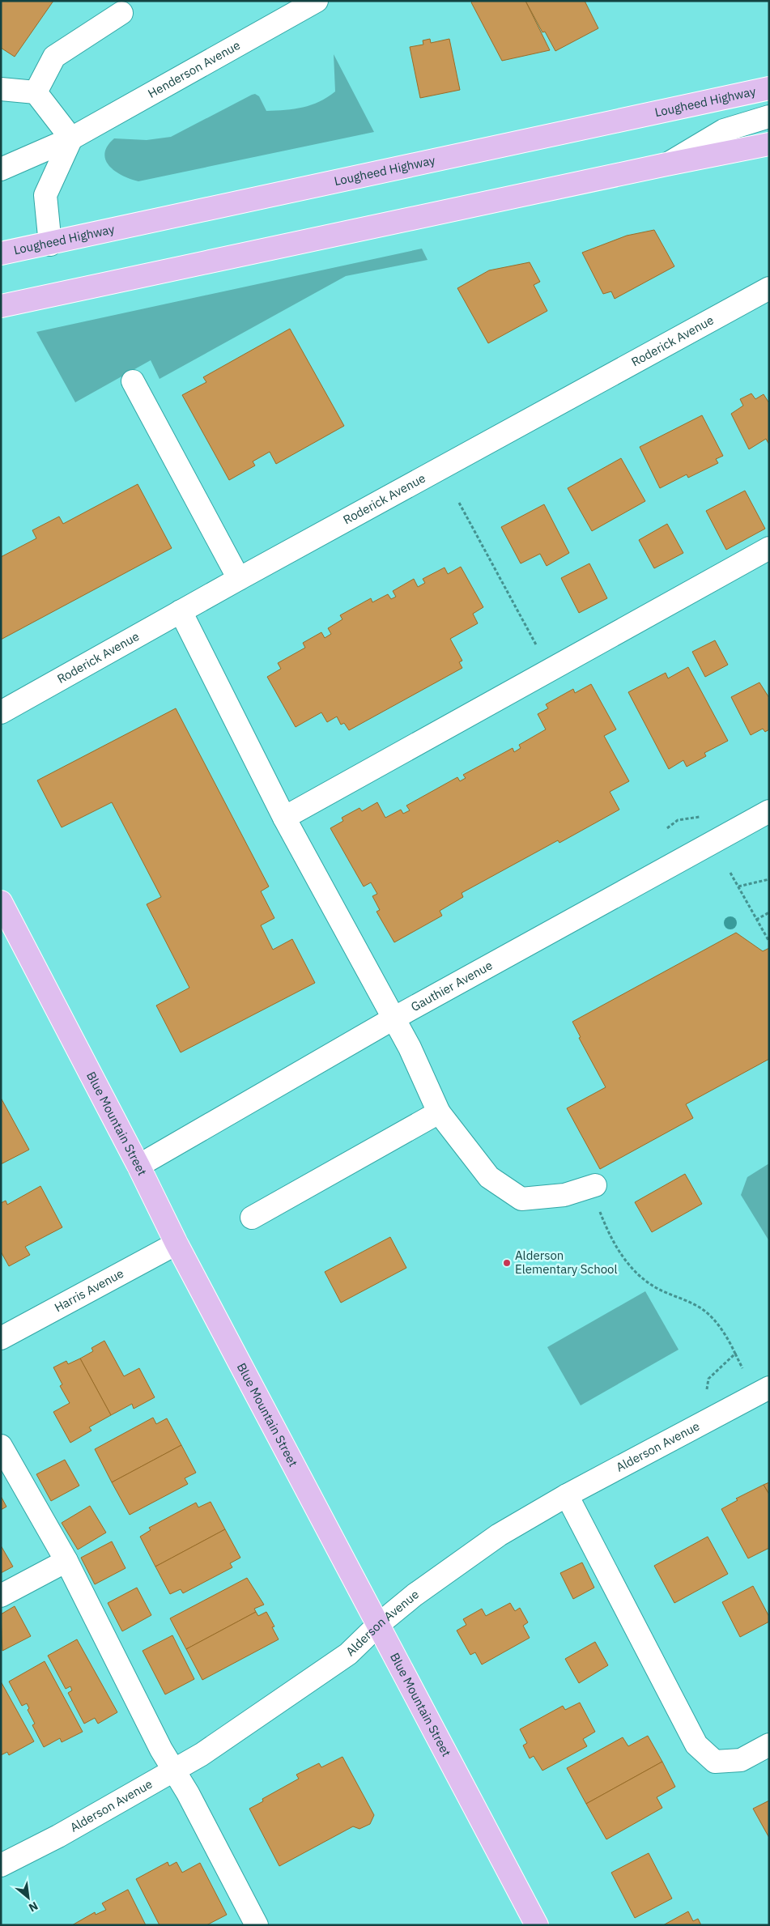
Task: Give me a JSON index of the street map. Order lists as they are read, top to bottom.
{
  "streets": {
    "main road": ["Lougheed Highway", "Blue Mountain Street"],
    "street": [
      "Henderson Avenue",
      "Roderick Avenue",
      "Gauthier Avenue",
      "Harris Avenue",
      "Alderson Avenue"
    ]
  },
  "crossings": [
    ["Gauthier Avenue", "Blue Mountain Street"],
    ["Blue Mountain Street", "Harris Avenue"],
    ["Blue Mountain Street", "Alderson Avenue"]
  ],
  "places": ["Alderson Elementary School"],
  "north": "bottom right"
}
